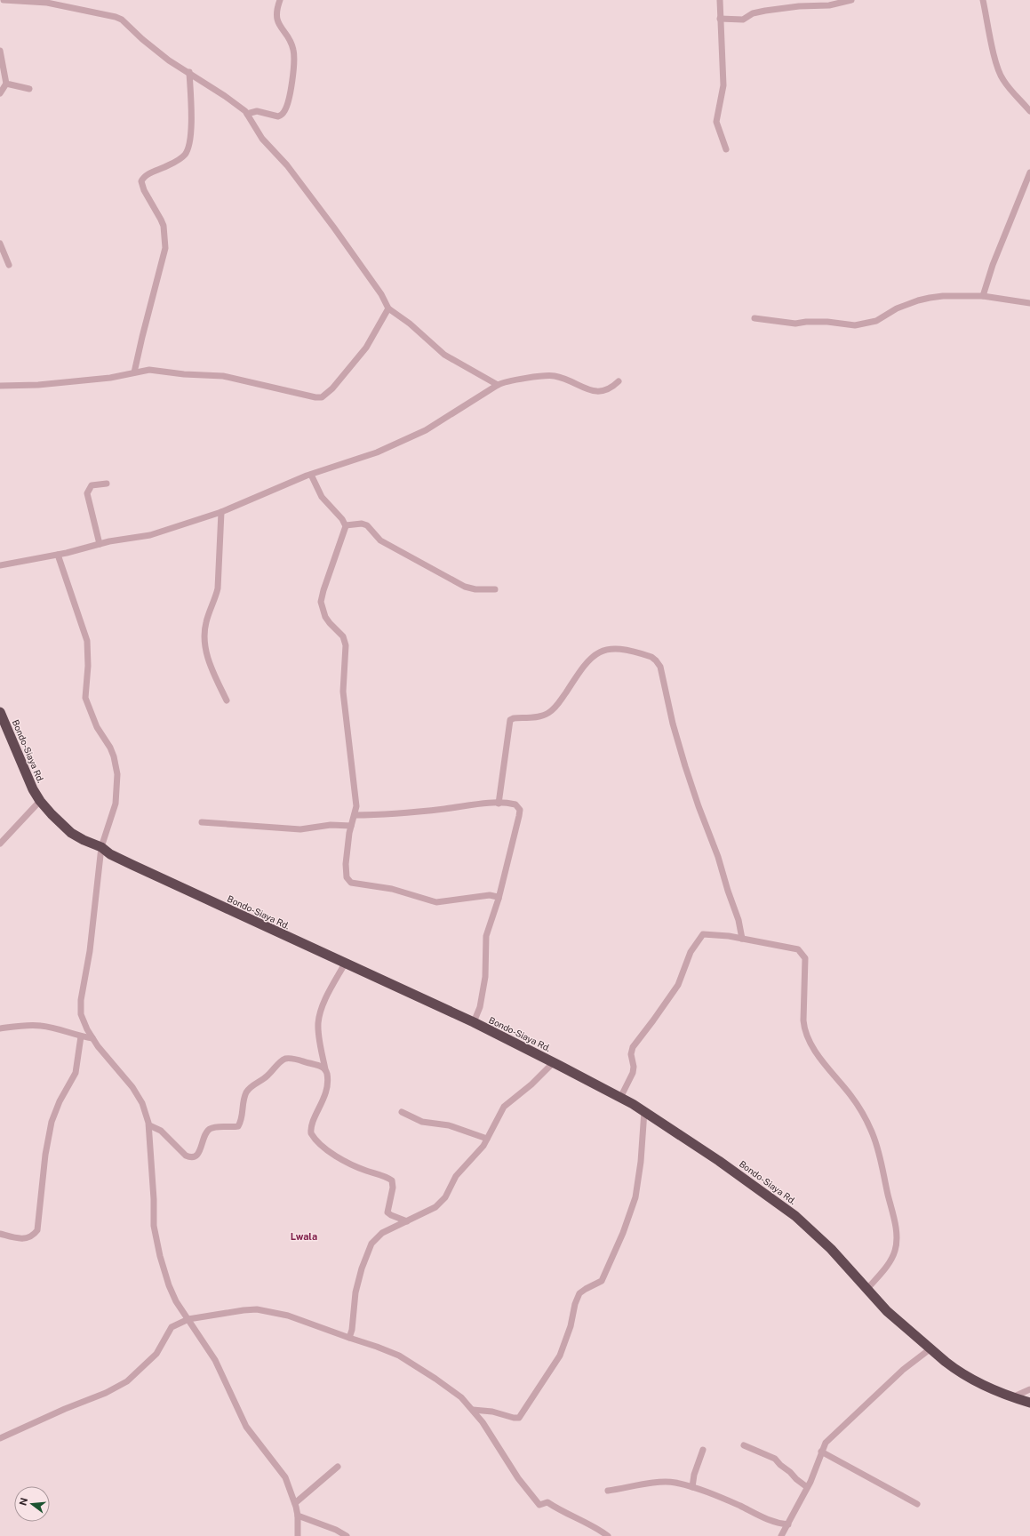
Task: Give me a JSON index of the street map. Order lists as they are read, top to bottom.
{
  "streets": {
    "highway": ["Bondo-Siaya Rd."]
  },
  "districts": ["Lwala"],
  "north": "left"
}
